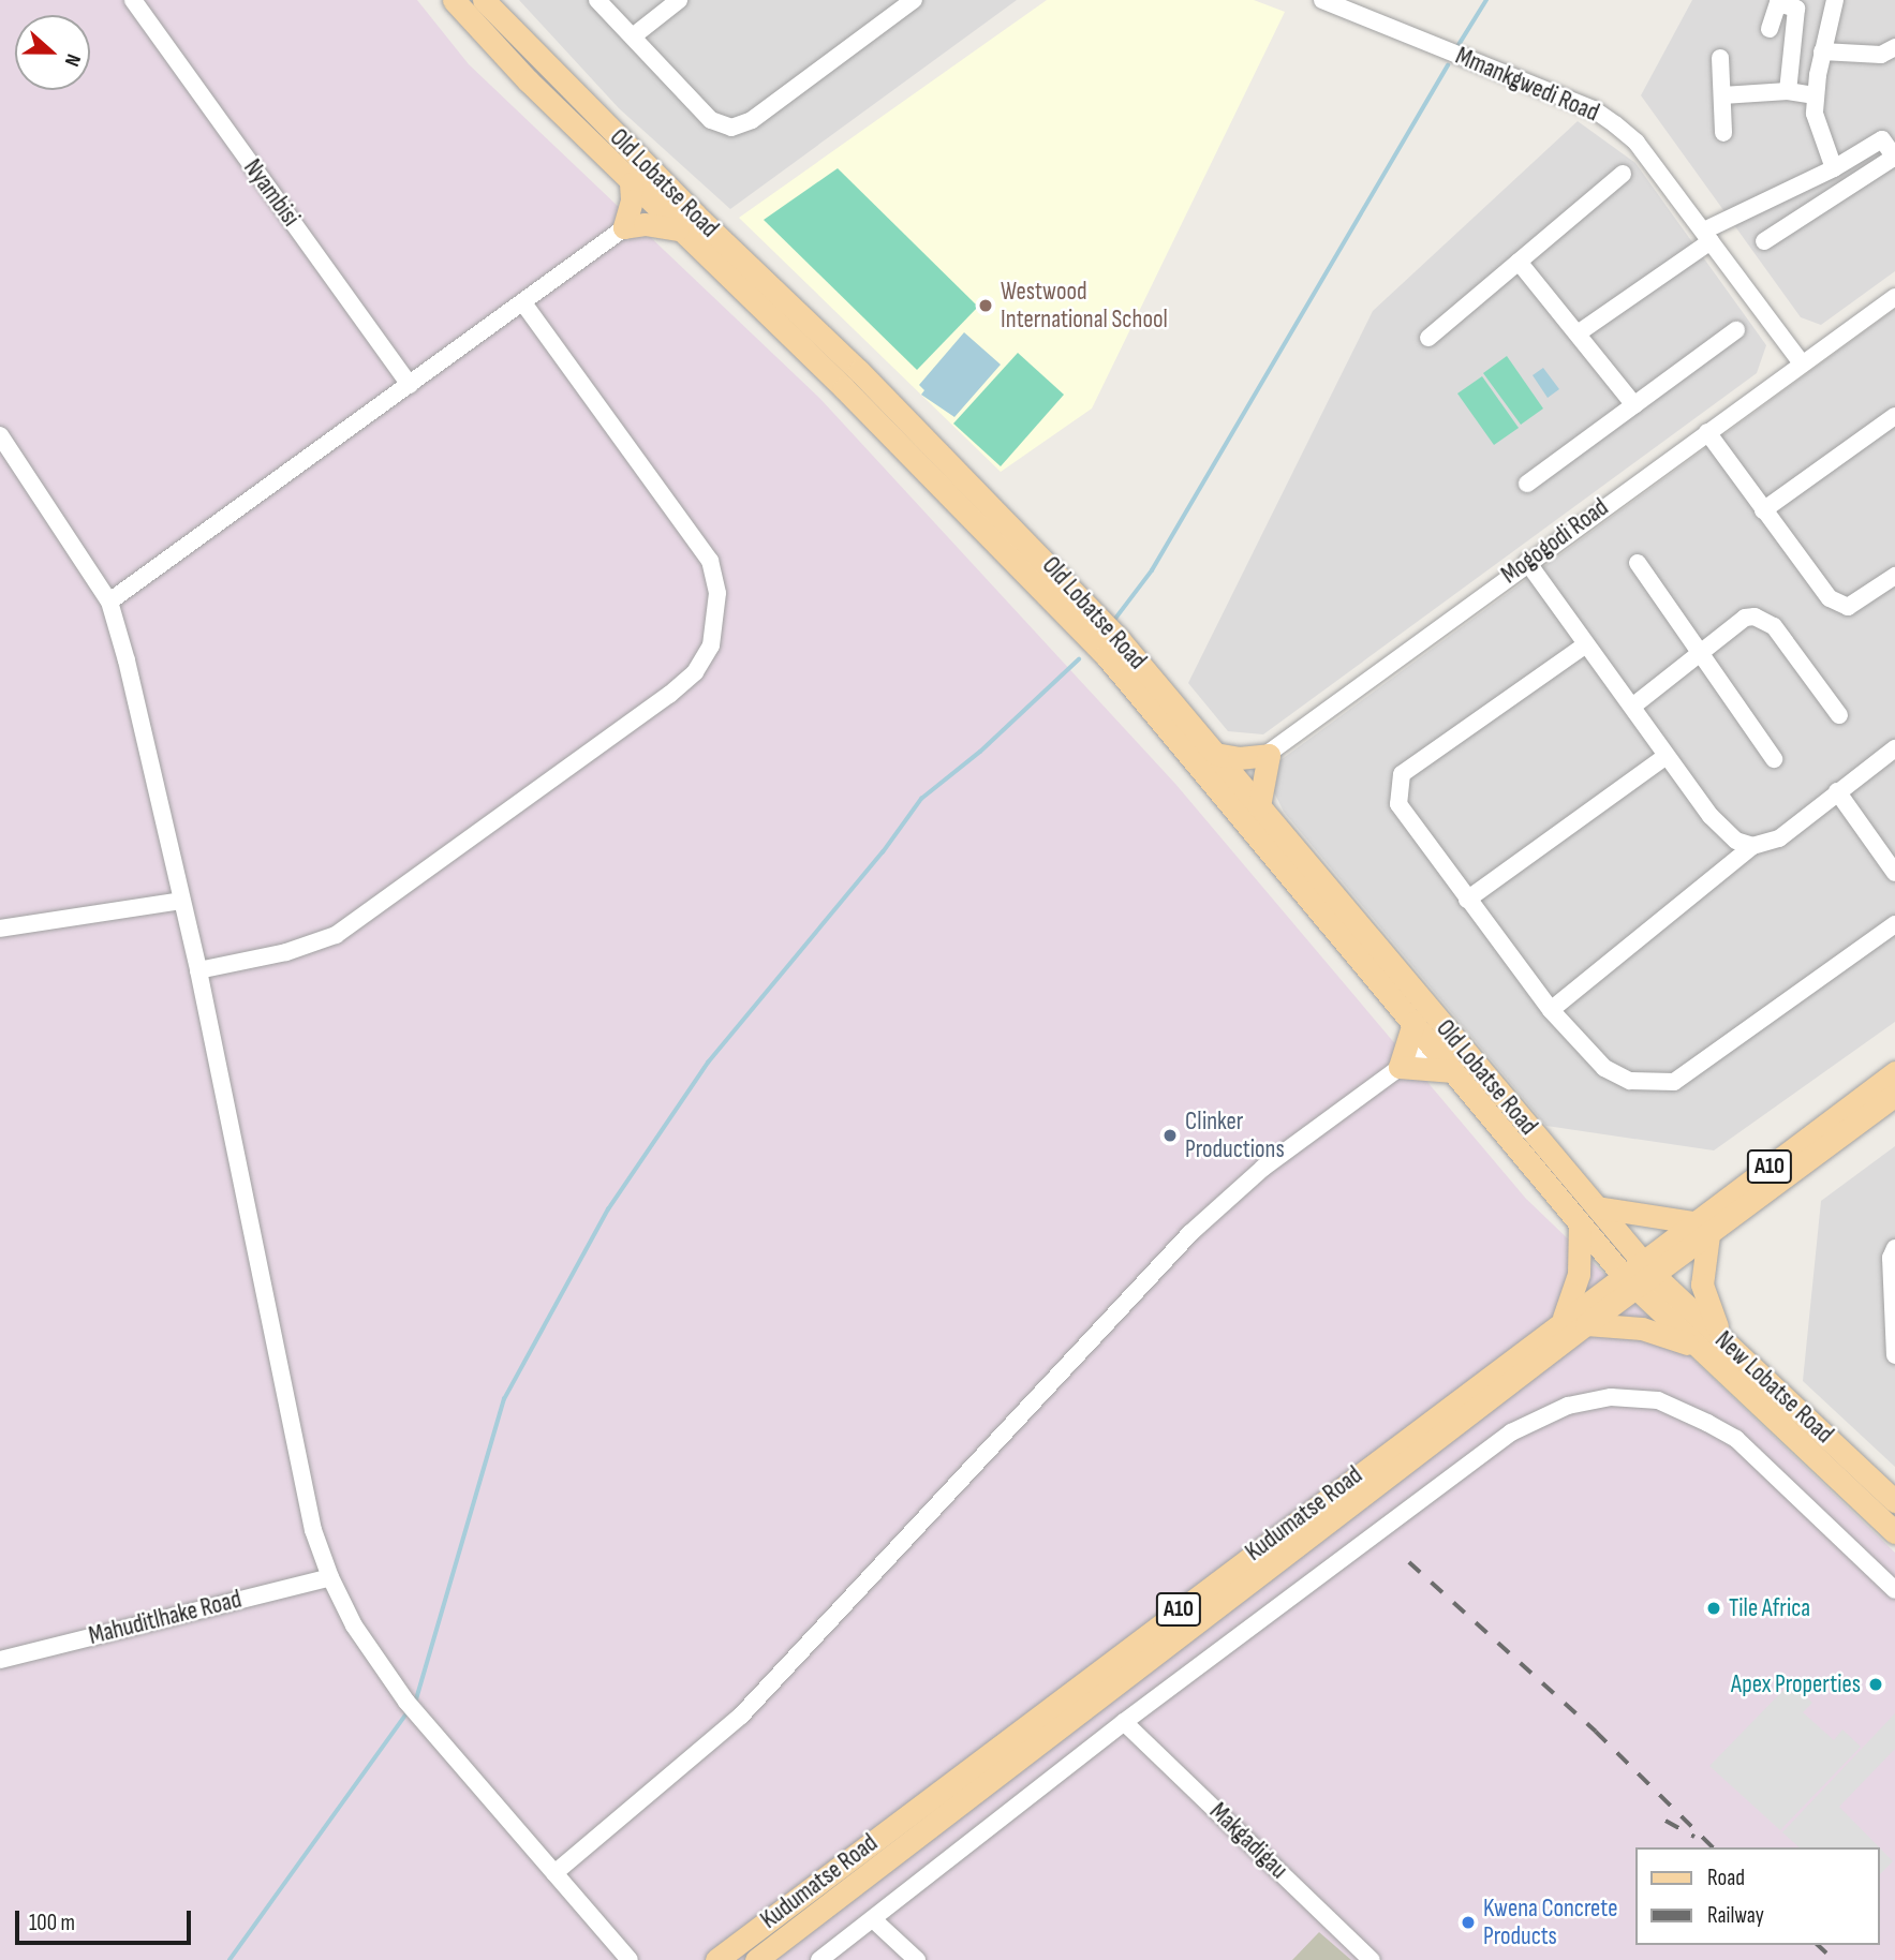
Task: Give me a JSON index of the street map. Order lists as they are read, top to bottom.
{
  "streets": {
    "main road": [
      "Old Lobatse Road",
      "A10",
      "New Lobatse Road",
      "Kudumatse Road"
    ],
    "street": [
      "Mmankgwedi Road",
      "Nyambisi",
      "Mogogodi Road",
      "Mahuditlhake Road",
      "Makgadigau"
    ]
  },
  "crossings": [
    ["Mmankgwedi Road", "Mogogodi Road"],
    ["Old Lobatse Road", "Mogogodi Road"],
    ["Old Lobatse Road", "New Lobatse Road"],
    ["Old Lobatse Road", "Kudumatse Road"],
    ["New Lobatse Road", "Kudumatse Road"]
  ],
  "places": [
    "Westwood International School",
    "Clinker Productions",
    "Tile Africa",
    "Apex Properties",
    "Kwena Concrete Products"
  ],
  "legend": ["Road", "Railway"],
  "scale_bar": "100 m",
  "north": "right"
}
